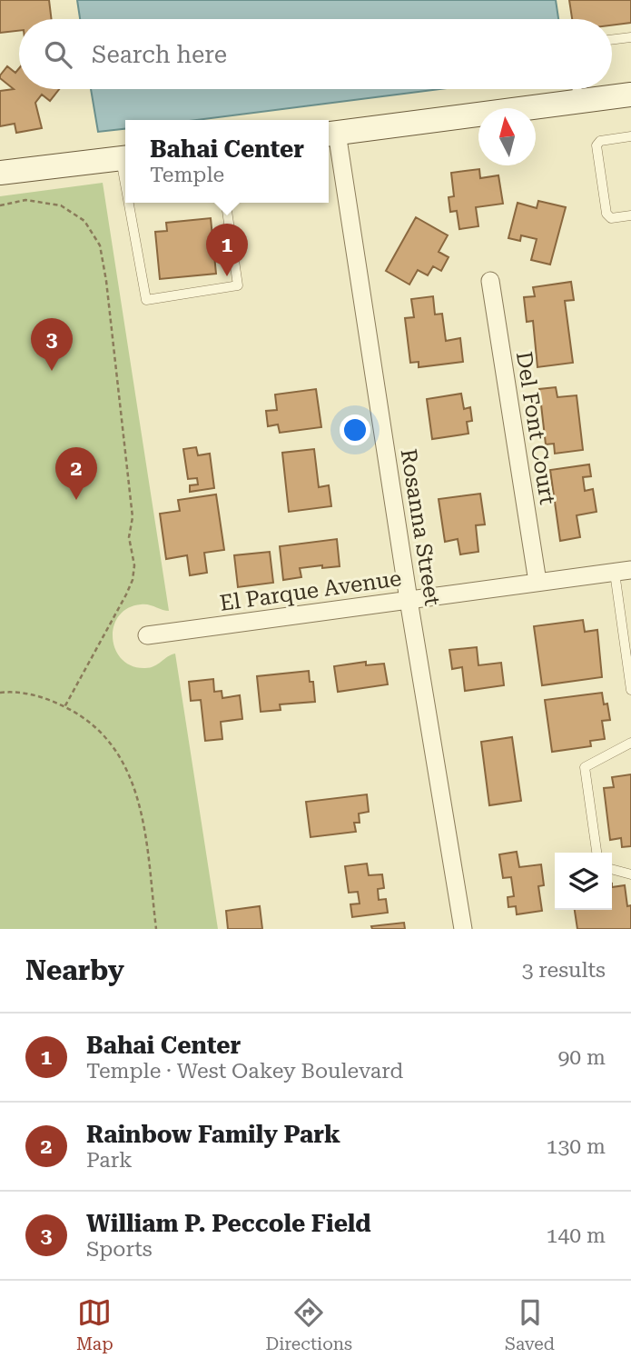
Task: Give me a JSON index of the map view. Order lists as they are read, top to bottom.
{
  "streets": {
    "street": ["Del Font Court", "Rosanna Street", "El Parque Avenue"]
  },
  "crossings": [
    ["Del Font Court", "El Parque Avenue"],
    ["Rosanna Street", "El Parque Avenue"]
  ],
  "north": "top",
  "page": {
    "search": "Search here",
    "popup": ["Bahai Center", "Temple"],
    "pins": ["1", "3", "2"],
    "heading": ["Nearby", "3 results"],
    "list": [
      {
        "mark": "1",
        "name": "Bahai Center",
        "note": "Temple · West Oakey Boulevard",
        "value": "90 m"
      },
      {
        "mark": "2",
        "name": "Rainbow Family Park",
        "note": "Park",
        "value": "130 m"
      },
      {
        "mark": "3",
        "name": "William P. Peccole Field",
        "note": "Sports",
        "value": "140 m"
      }
    ],
    "nav": ["Map", "Directions", "Saved"]
  }
}
